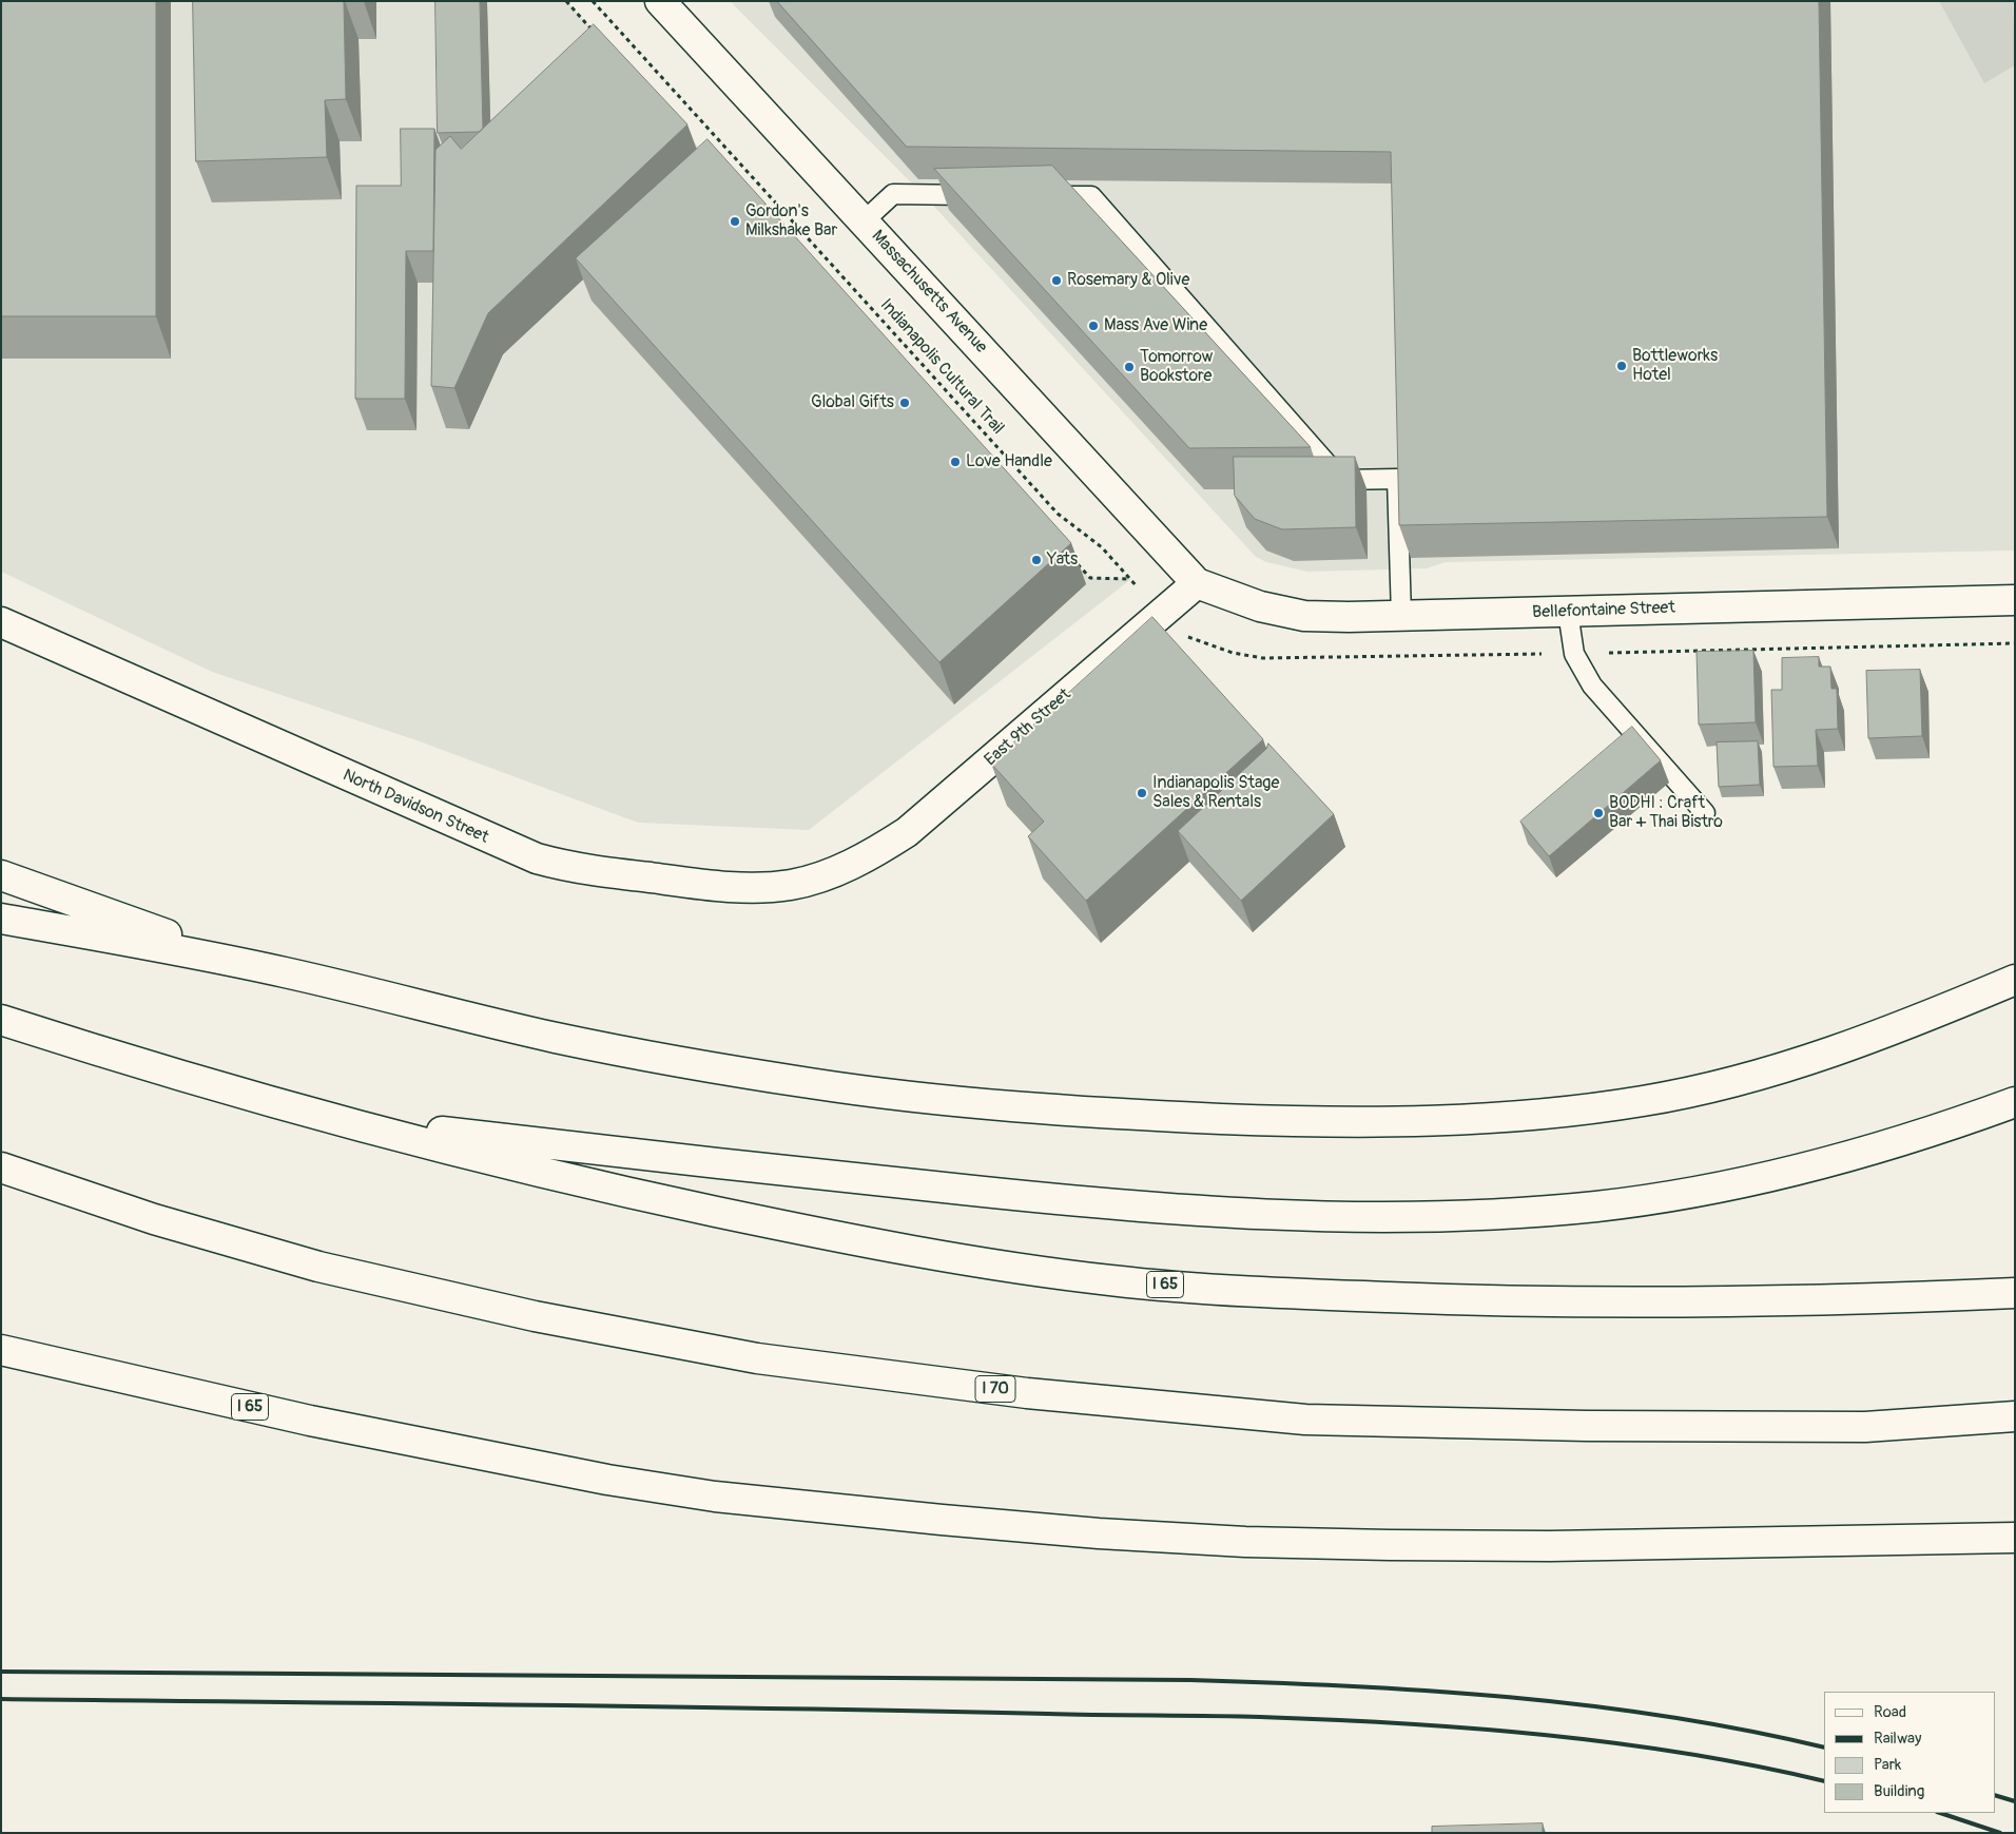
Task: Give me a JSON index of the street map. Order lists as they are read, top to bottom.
{
  "streets": {
    "main road": [
      "Massachusetts Avenue",
      "Bellefontaine Street",
      "East 9th Street",
      "North Davidson Street",
      "I 65",
      "I 70"
    ],
    "path": ["Indianapolis Cultural Trail"]
  },
  "crossings": [
    ["Massachusetts Avenue", "Bellefontaine Street"],
    ["Massachusetts Avenue", "East 9th Street"],
    ["Bellefontaine Street", "East 9th Street"],
    ["East 9th Street", "North Davidson Street"]
  ],
  "places": [
    "Gordon's Milkshake Bar",
    "Rosemary & Olive",
    "Mass Ave Wine",
    "Bottleworks Hotel",
    "Tomorrow Bookstore",
    "Global Gifts",
    "Love Handle",
    "Yats",
    "Indianapolis Stage Sales & Rentals",
    "BODHI : Craft Bar + Thai Bistro"
  ],
  "legend": [
    "Road",
    "Railway",
    "Park",
    "Building"
  ]
}
